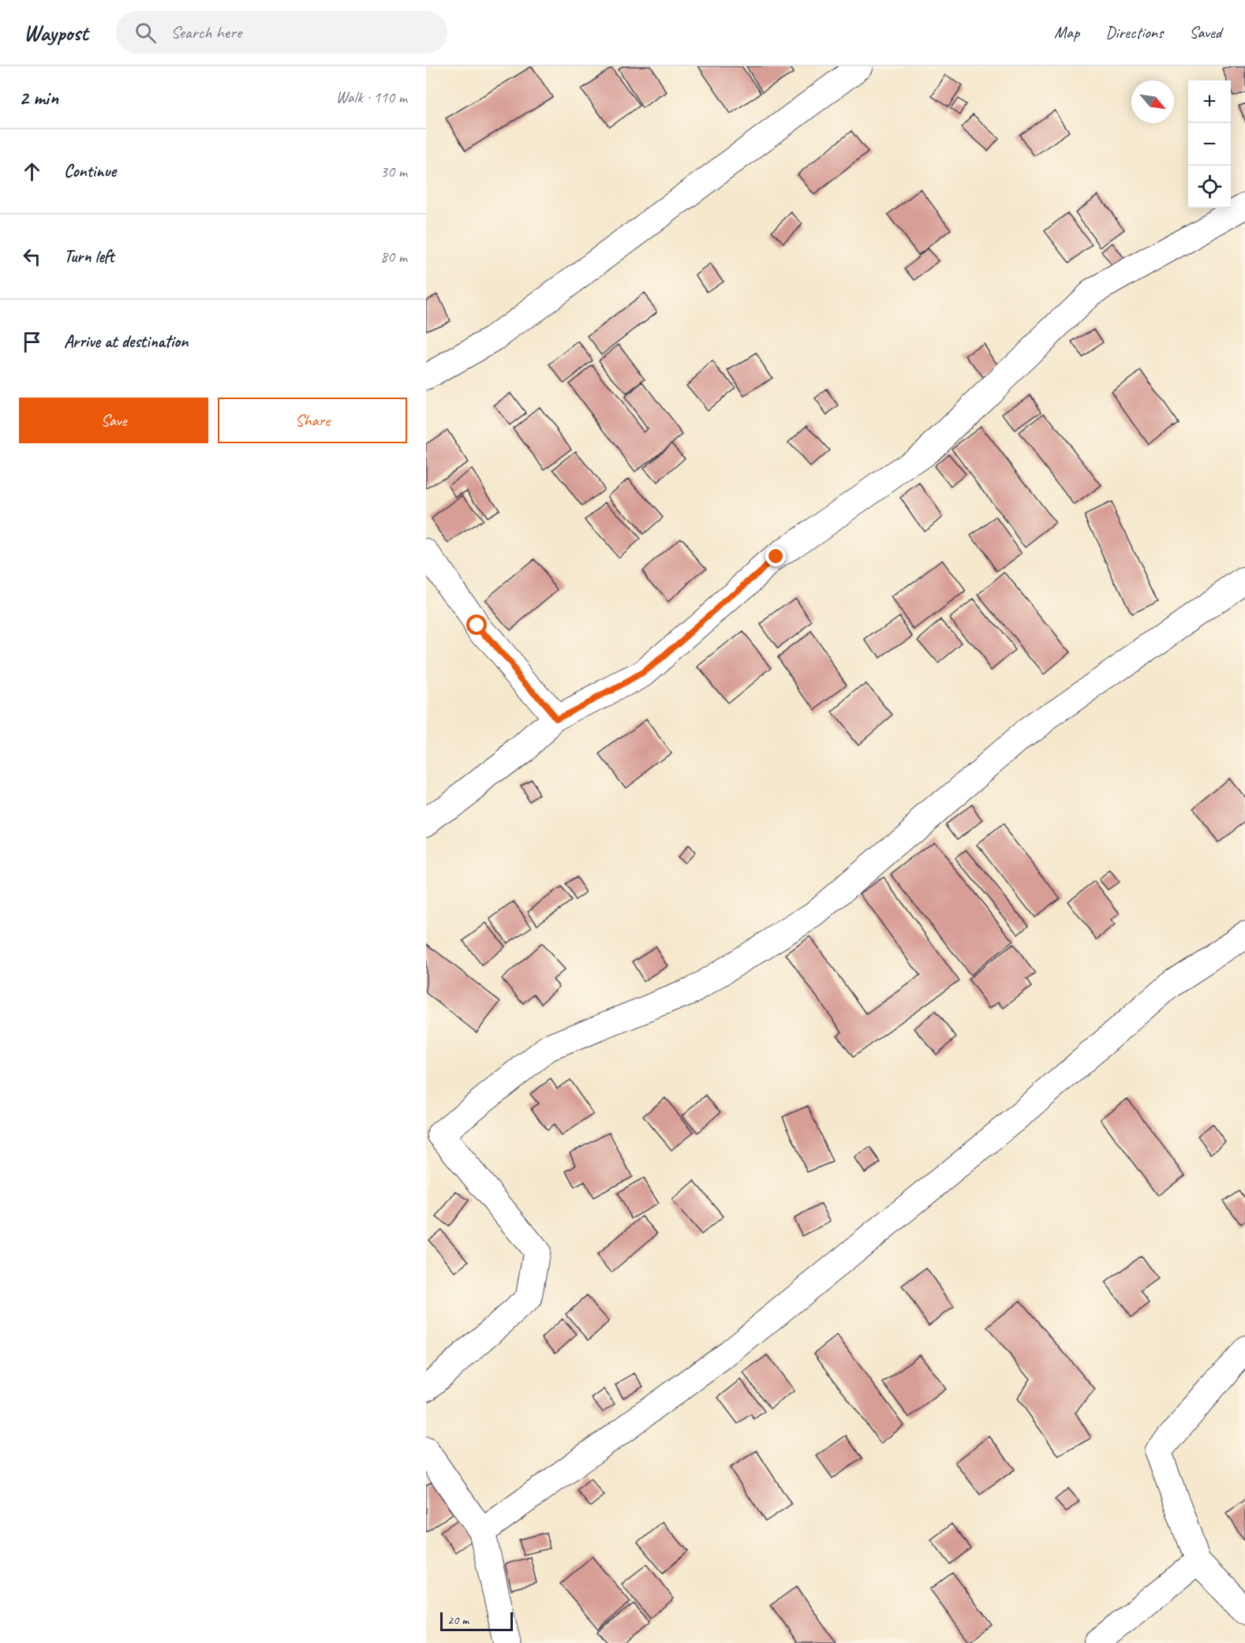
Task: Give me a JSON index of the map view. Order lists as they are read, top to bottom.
{
  "scale_bar": "20 m",
  "north": "bottom right",
  "page": {
    "header": "Waypost",
    "search": "Search here",
    "nav": ["Map", "Directions", "Saved"],
    "heading": ["2 min", "Walk · 110 m"],
    "map_buttons": ["+", "−"],
    "list": [
      ["Continue", "30 m"],
      ["Turn left", "80 m"],
      "Arrive at destination"
    ],
    "buttons": ["Save", "Share"],
    "scale": "20 m"
  }
}
